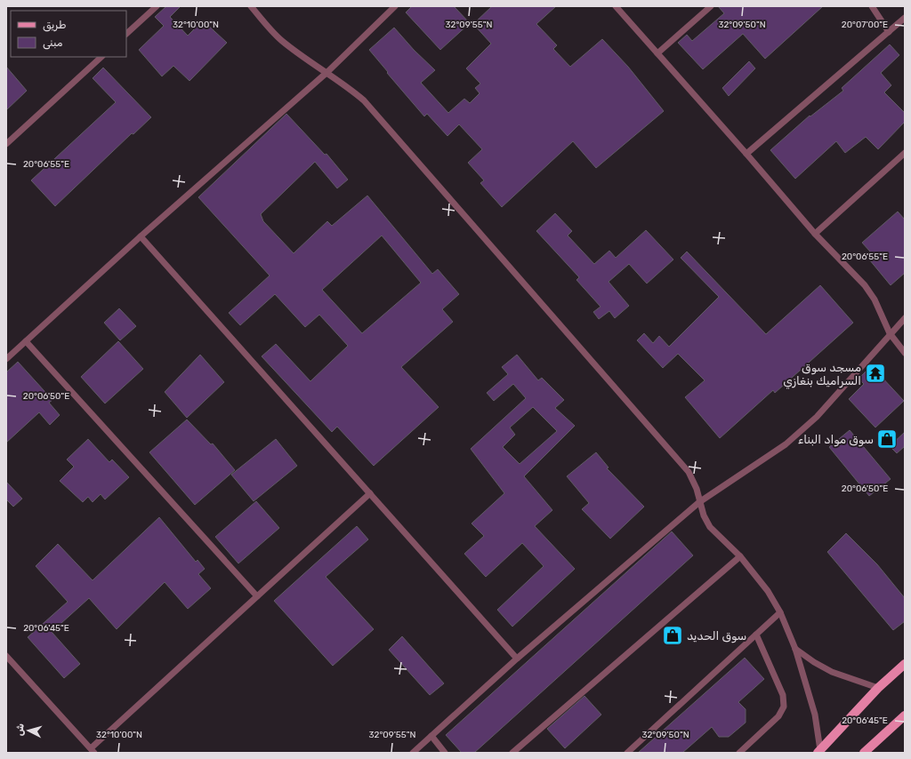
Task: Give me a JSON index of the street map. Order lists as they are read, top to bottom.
{
  "places": {
    "temple": ["مسجد سوق السراميك بنغازي"],
    "shop": ["سوق مواد البناء", "سوق الحديد"]
  },
  "legend": ["طريق", "مبنى"],
  "north": "left",
  "coordinates": [
    "20°07'00\"E",
    "32°10'00\"N",
    "32°09'55\"N",
    "32°09'50\"N",
    "20°06'55\"E",
    "20°06'50\"E",
    "20°06'45\"E"
  ]
}
